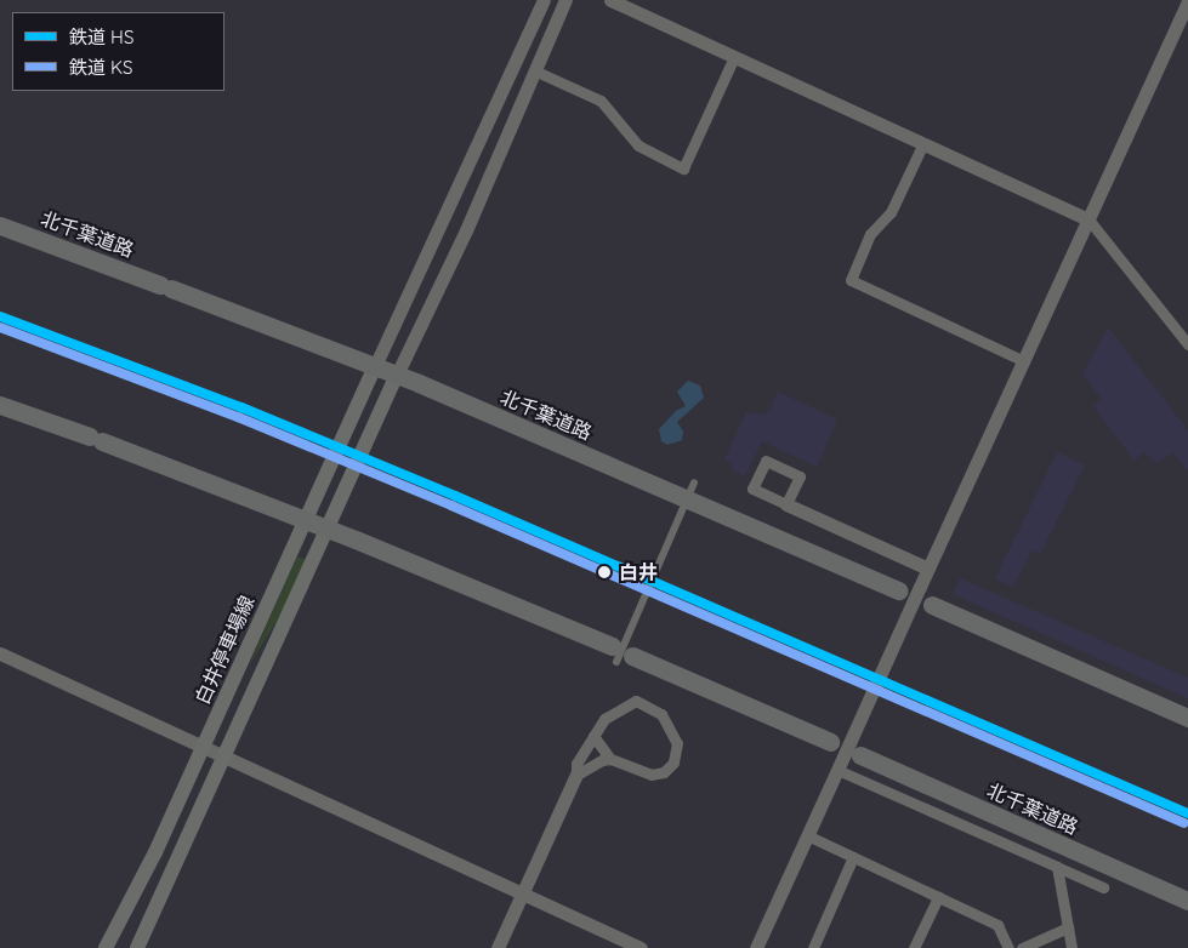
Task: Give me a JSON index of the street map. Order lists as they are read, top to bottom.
{
  "streets": {
    "highway": ["北千葉道路"],
    "main road": ["白井停車場線"]
  },
  "crossings": [
    ["北千葉道路", "白井停車場線"]
  ],
  "places": ["白井"],
  "lines": ["rail line HS", "rail line KS"],
  "legend": ["鉄道 HS", "鉄道 KS"]
}
